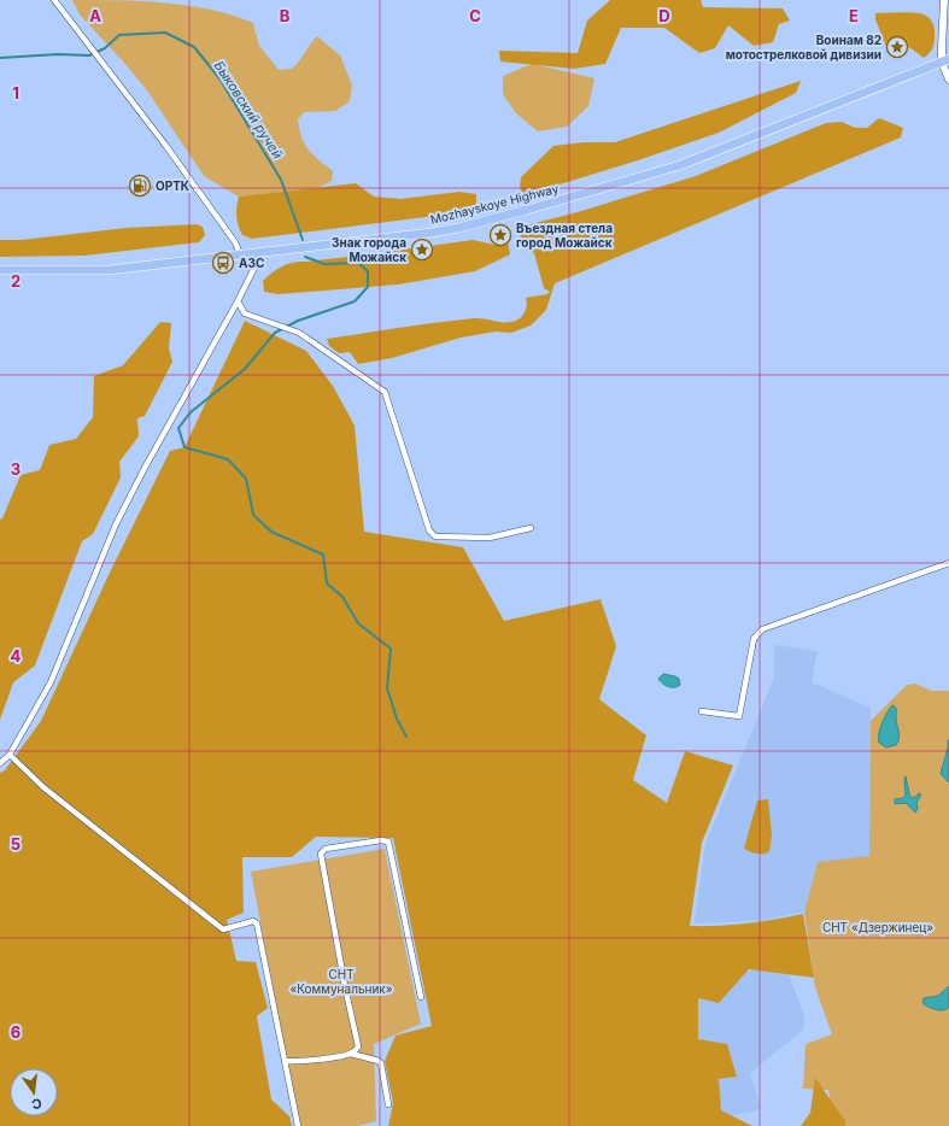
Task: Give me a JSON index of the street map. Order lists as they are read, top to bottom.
{
  "streets": {
    "main road": ["Mozhayskoye Highway"]
  },
  "water": ["Быковский ручей"],
  "parks": ["СНТ «Дзержинец»", "СНТ «Коммунальник»"],
  "places": {
    "place": ["Воинам 82 мотострелковой дивизии", "Въездная стела город Можайск", "Знак города Можайск"],
    "fuel station": ["ОРТК"],
    "bus stop": ["АЗС"]
  },
  "north": "bottom",
  "grid": {
    "columns": [
      "A",
      "B",
      "C",
      "D",
      "E"
    ],
    "rows": [
      "1",
      "2",
      "3",
      "4",
      "5",
      "6"
    ]
  }
}
